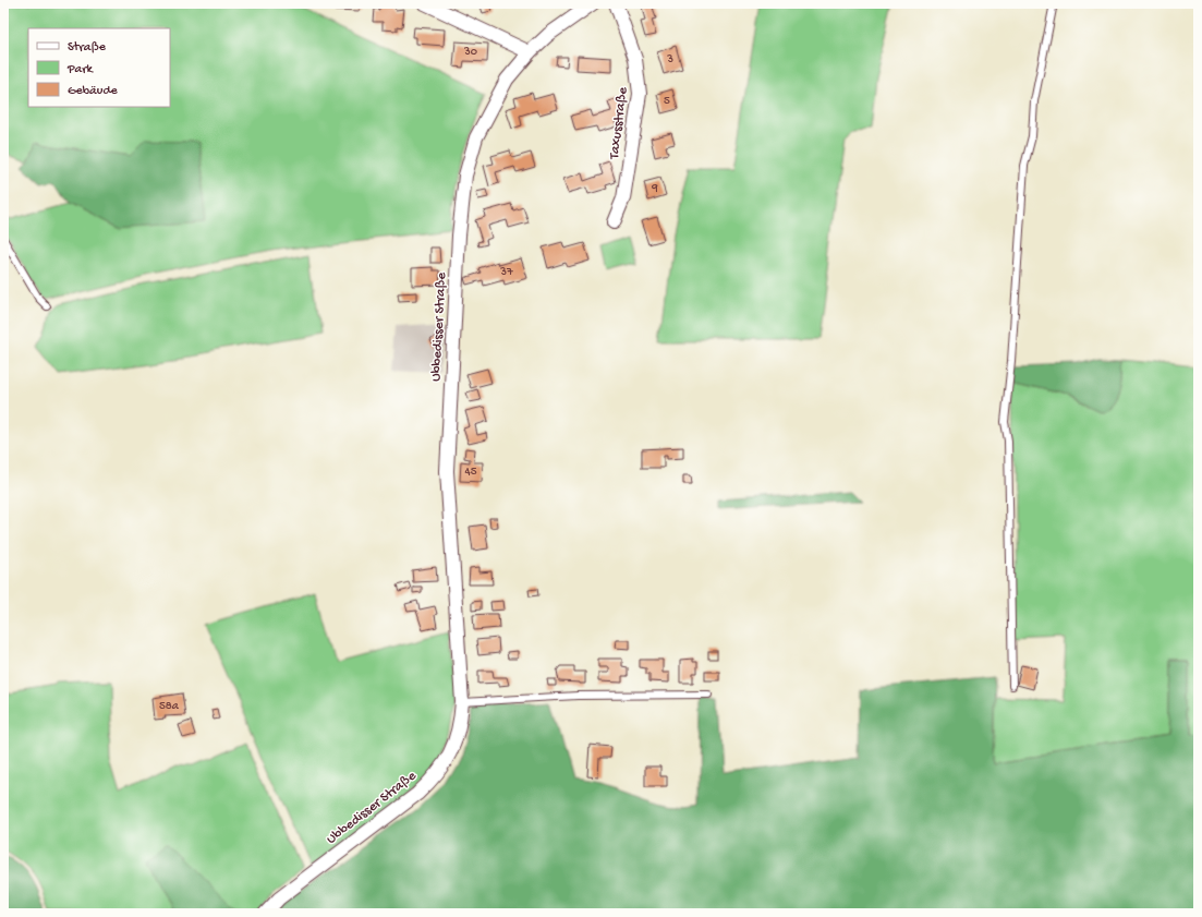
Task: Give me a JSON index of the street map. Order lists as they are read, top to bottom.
{
  "streets": {
    "street": ["Taxusstraße", "Ubbedisser Straße"]
  },
  "house_numbers": [
    "30",
    "3",
    "5",
    "9",
    "37",
    "45",
    "58a"
  ],
  "legend": ["Straße", "Park", "Gebäude"]
}
